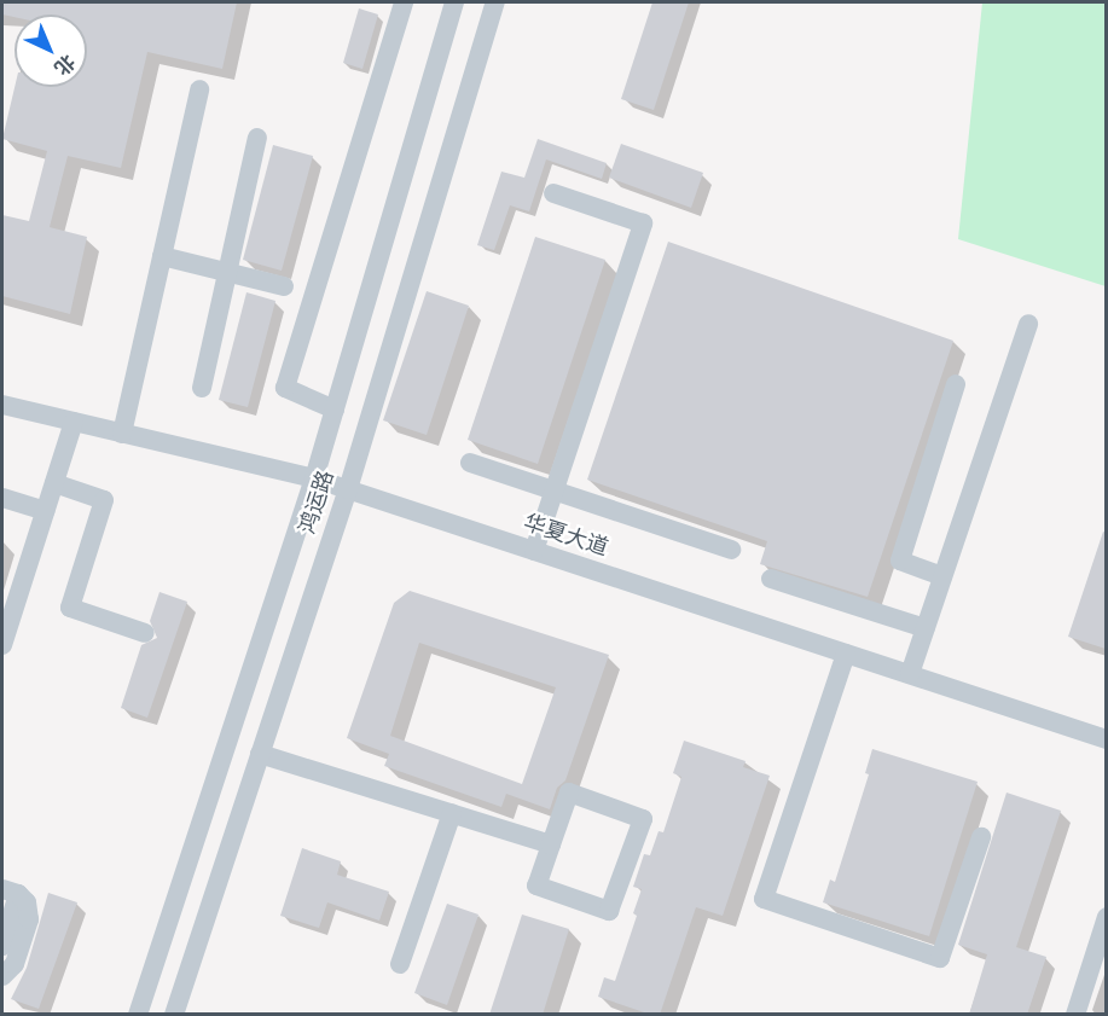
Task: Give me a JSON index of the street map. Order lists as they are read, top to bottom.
{
  "streets": {
    "street": ["鸿运路", "华夏大道"]
  },
  "crossings": [
    ["鸿运路", "华夏大道"]
  ],
  "north": "bottom right"
}
